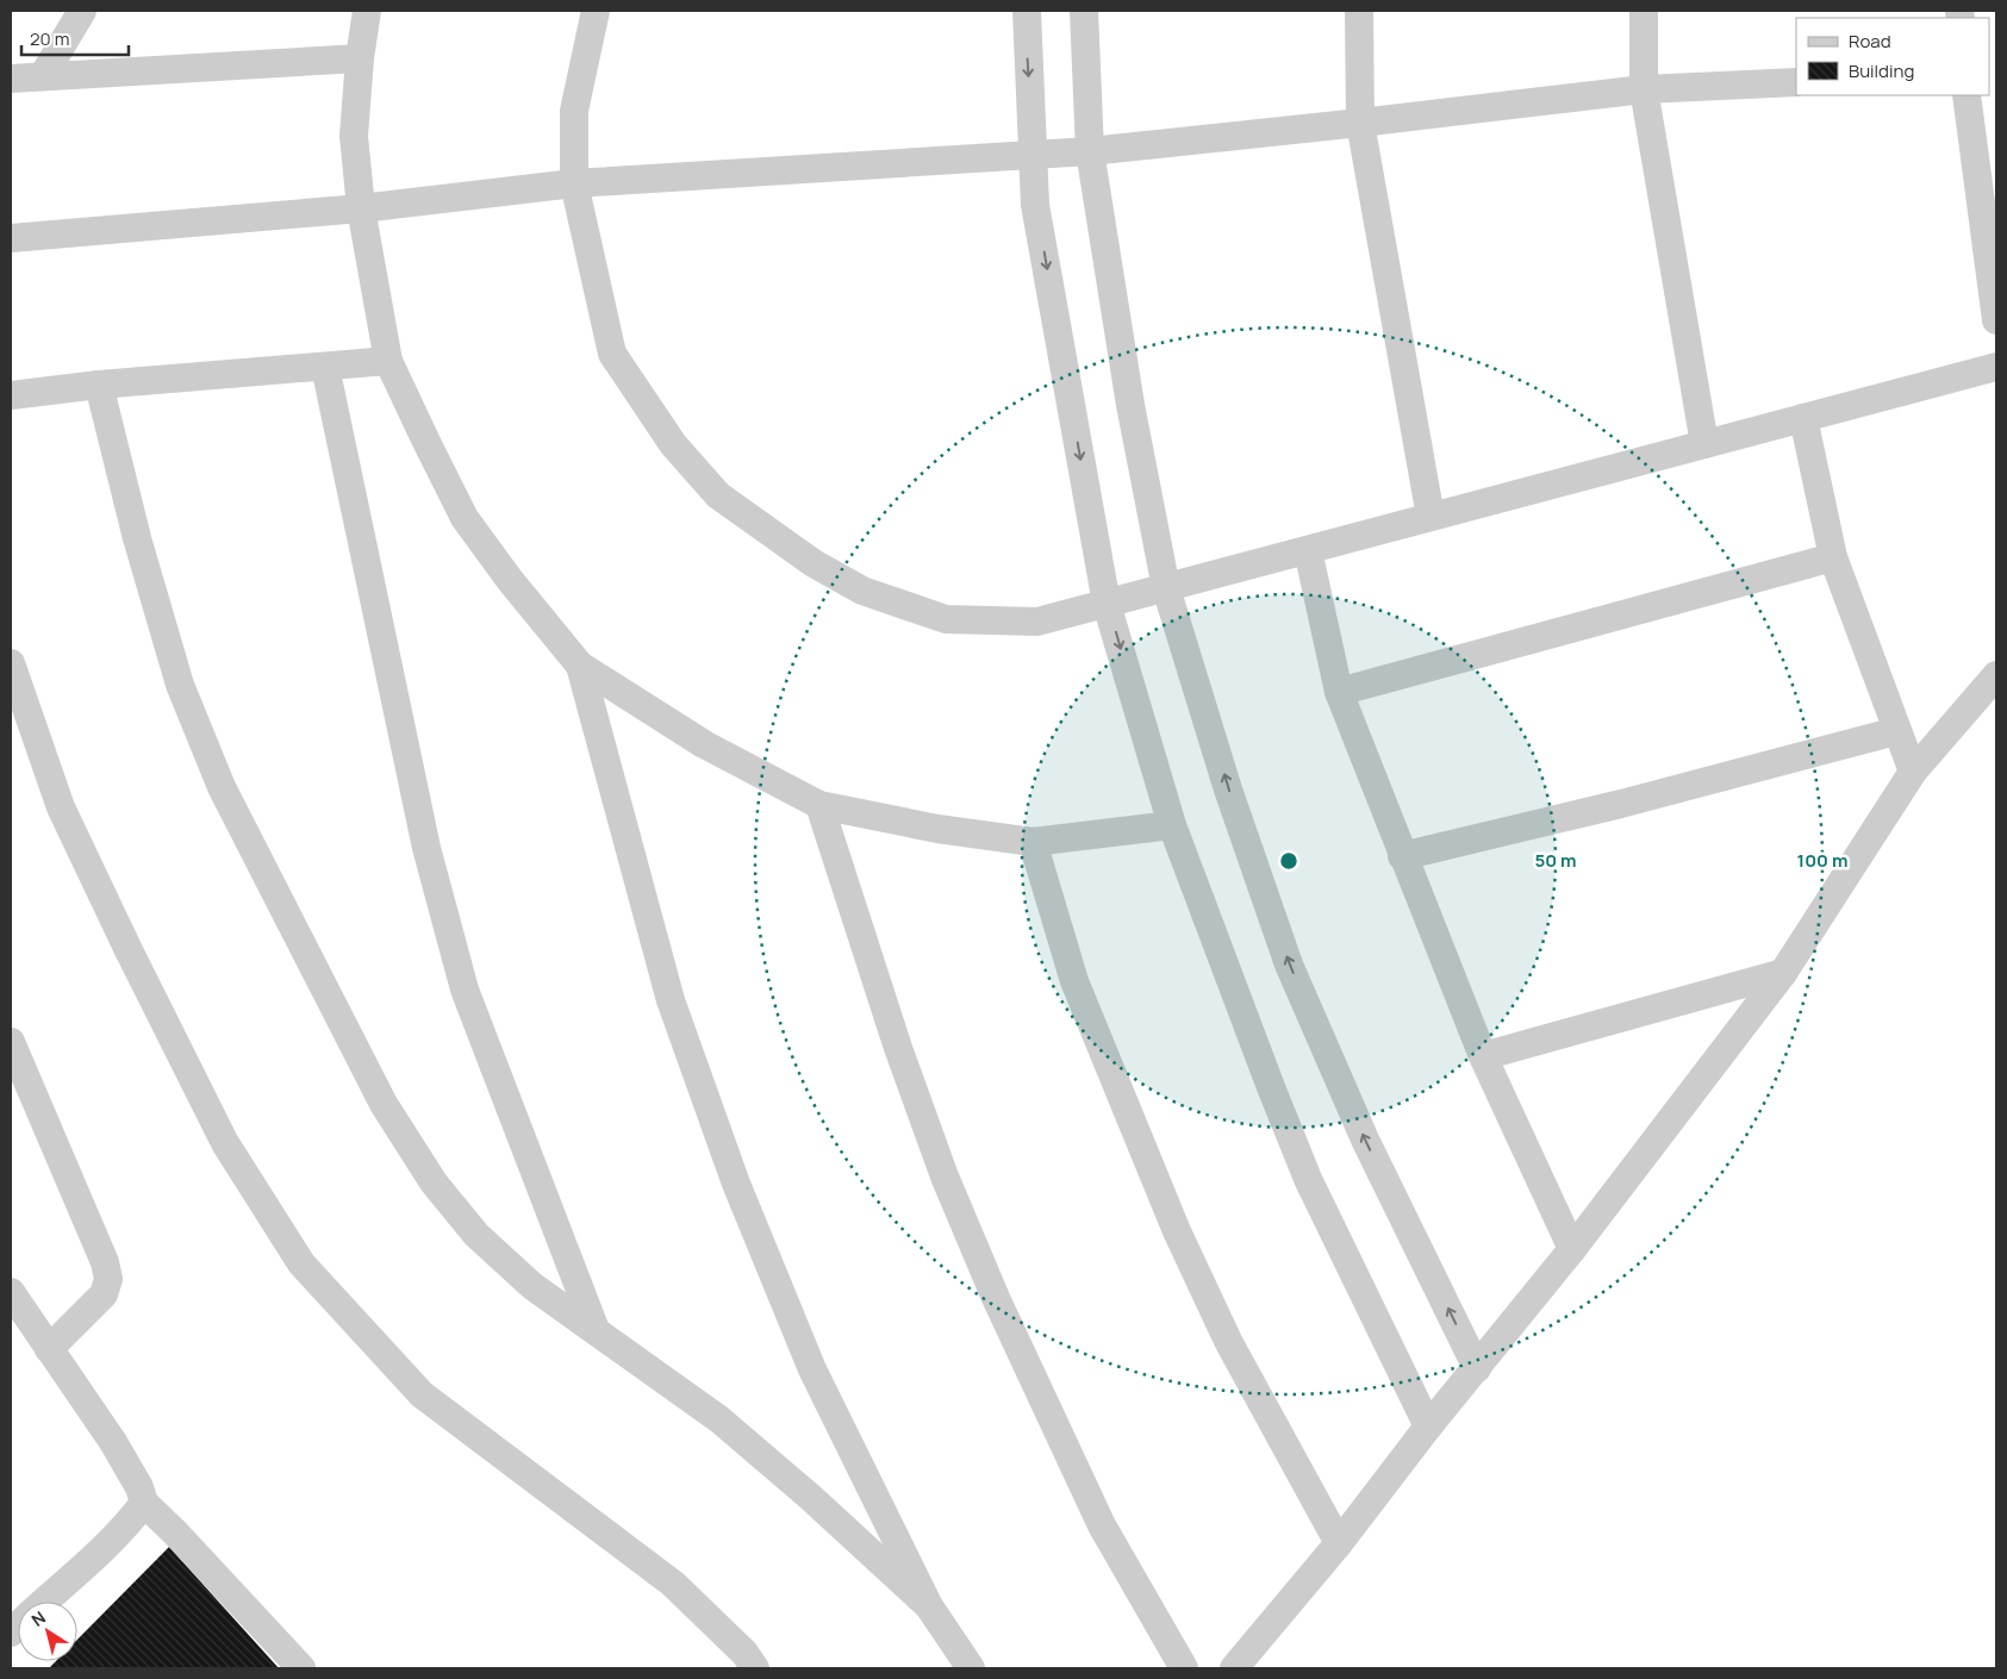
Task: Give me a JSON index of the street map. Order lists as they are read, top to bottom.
{
  "legend": ["Road", "Building"],
  "scale_bar": "20 m",
  "north": "top left",
  "rings": ["50 m", "100 m"]
}
